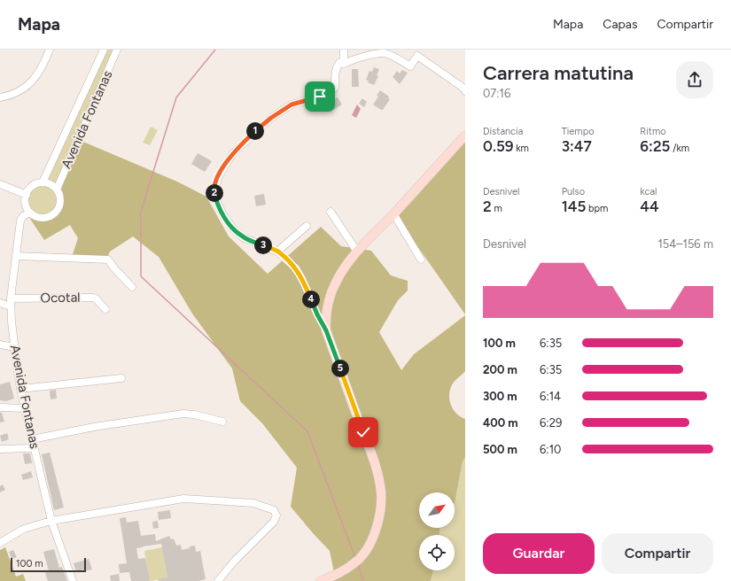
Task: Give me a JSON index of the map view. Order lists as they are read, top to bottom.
{
  "streets": {
    "street": ["Avenida Fontanas", "Ocotal"]
  },
  "crossings": [
    ["Avenida Fontanas", "Ocotal"]
  ],
  "scale_bar": "100 m",
  "north": "top right",
  "page": {
    "header": "Mapa",
    "nav": ["Mapa", "Capas", "Compartir"],
    "heading": ["Carrera matutina", "07:16"],
    "stats": [
      ["Distancia", "0.59 km"],
      ["Tiempo", "3:47"],
      ["Ritmo", "6:25 /km"],
      ["Desnivel", "2 m"],
      ["Pulso", "145 bpm"],
      ["kcal", "44"]
    ],
    "pins": [
      "1",
      "2",
      "3",
      "4",
      "5"
    ],
    "chart": ["Desnivel", "154–156 m"],
    "list": [
      {
        "name": "100 m",
        "note": "6:35"
      },
      {
        "name": "200 m",
        "note": "6:35"
      },
      {
        "name": "300 m",
        "note": "6:14"
      },
      {
        "name": "400 m",
        "note": "6:29"
      },
      {
        "name": "500 m",
        "note": "6:10"
      }
    ],
    "buttons": ["Guardar", "Compartir"],
    "scale": "100 m"
  }
}
